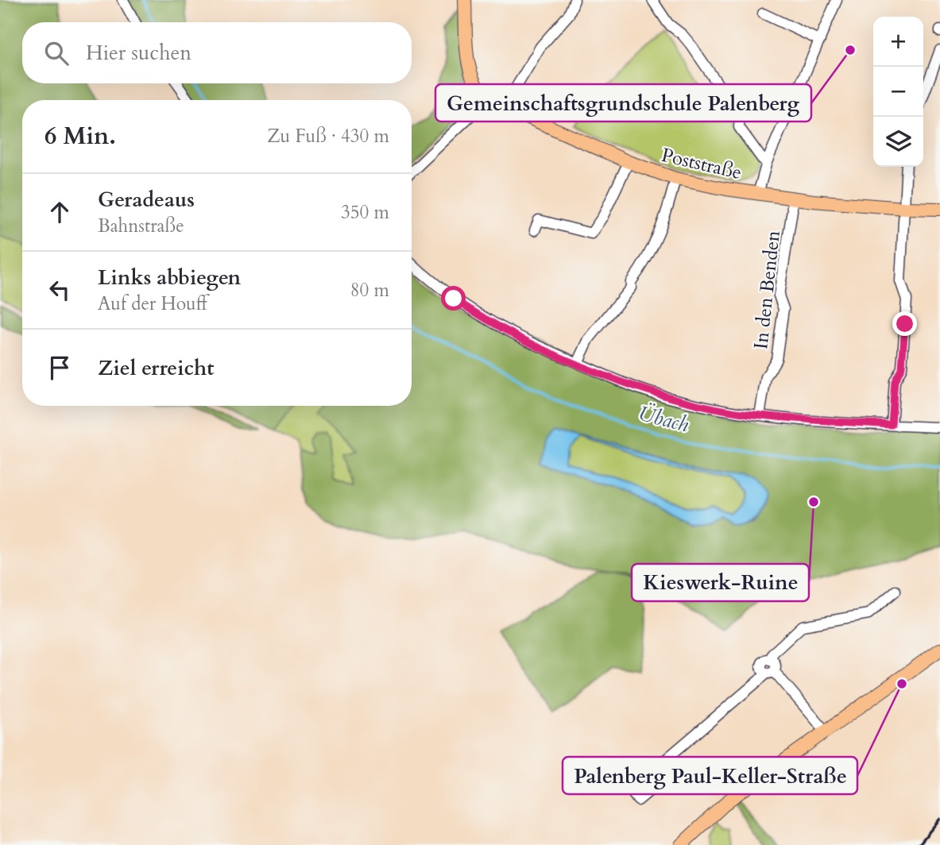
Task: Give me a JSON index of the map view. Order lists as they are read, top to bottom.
{
  "streets": {
    "main road": ["Poststraße"],
    "street": ["In den Benden"]
  },
  "crossings": [
    ["Poststraße", "In den Benden"]
  ],
  "water": ["Übach"],
  "places": ["Gemeinschaftsgrundschule Palenberg", "Kieswerk-Ruine", "Palenberg Paul-Keller-Straße"],
  "page": {
    "map_buttons": ["+", "−"],
    "search": "Hier suchen",
    "heading": ["6 Min.", "Zu Fuß · 430 m"],
    "list": [
      ["Geradeaus", "Bahnstraße", "350 m"],
      ["Links abbiegen", "Auf der Houff", "80 m"],
      "Ziel erreicht"
    ]
  }
}
